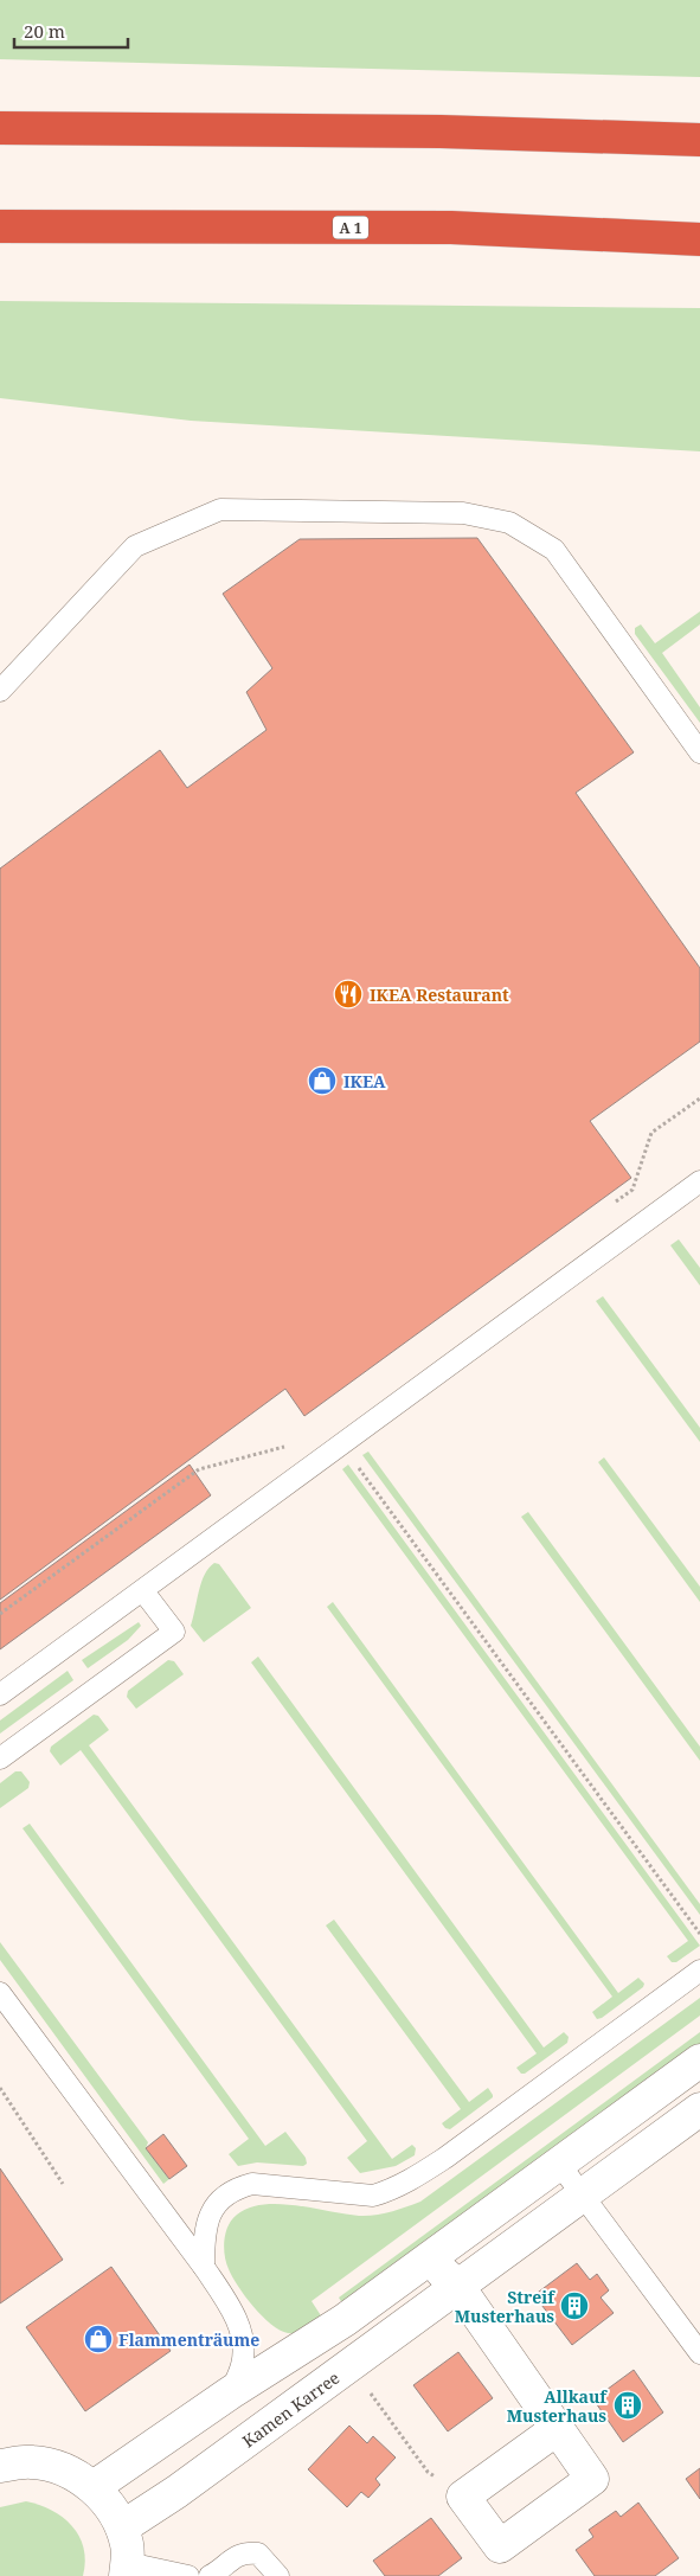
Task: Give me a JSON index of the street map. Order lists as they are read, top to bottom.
{
  "streets": {
    "highway": ["A 1"],
    "street": ["Kamen Karree"]
  },
  "places": {
    "restaurant": ["IKEA Restaurant"],
    "shop": ["IKEA", "Flammenträume"],
    "building": ["Streif Musterhaus", "Allkauf Musterhaus"]
  },
  "scale_bar": "20 m"
}
